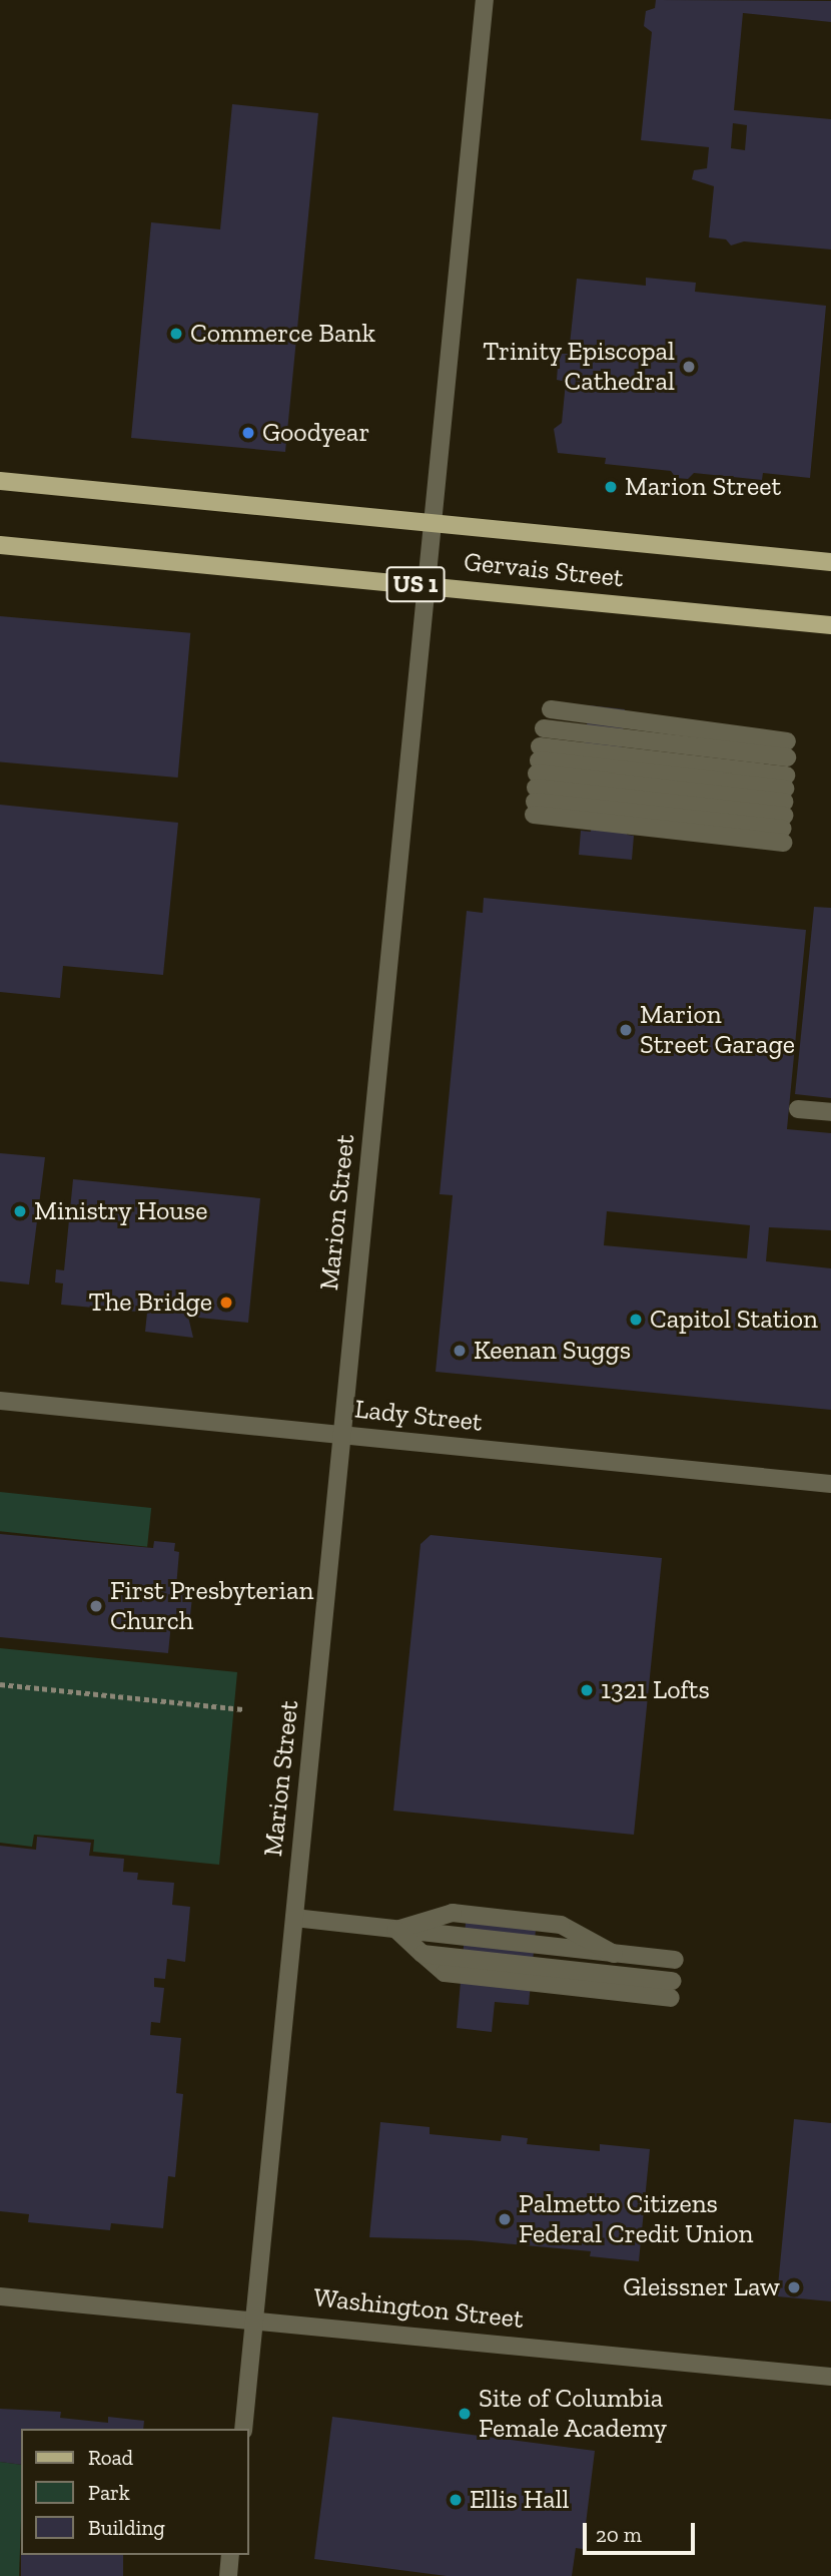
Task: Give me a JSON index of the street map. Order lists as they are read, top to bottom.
{
  "streets": {
    "main road": ["Gervais Street", "US 1"],
    "street": ["Marion Street", "Lady Street", "Washington Street"]
  },
  "crossings": [
    ["Gervais Street", "Marion Street"],
    ["Marion Street", "Lady Street"],
    ["Marion Street", "Washington Street"]
  ],
  "places": [
    "Commerce Bank",
    "Trinity Episcopal Cathedral",
    "Goodyear",
    "Marion Street",
    "Marion Street Garage",
    "Ministry House",
    "The Bridge",
    "Capitol Station",
    "Keenan Suggs",
    "First Presbyterian Church",
    "1321 Lofts",
    "Palmetto Citizens Federal Credit Union",
    "Gleissner Law",
    "Site of Columbia Female Academy",
    "Ellis Hall"
  ],
  "legend": ["Road", "Park", "Building"],
  "scale_bar": "20 m"
}
